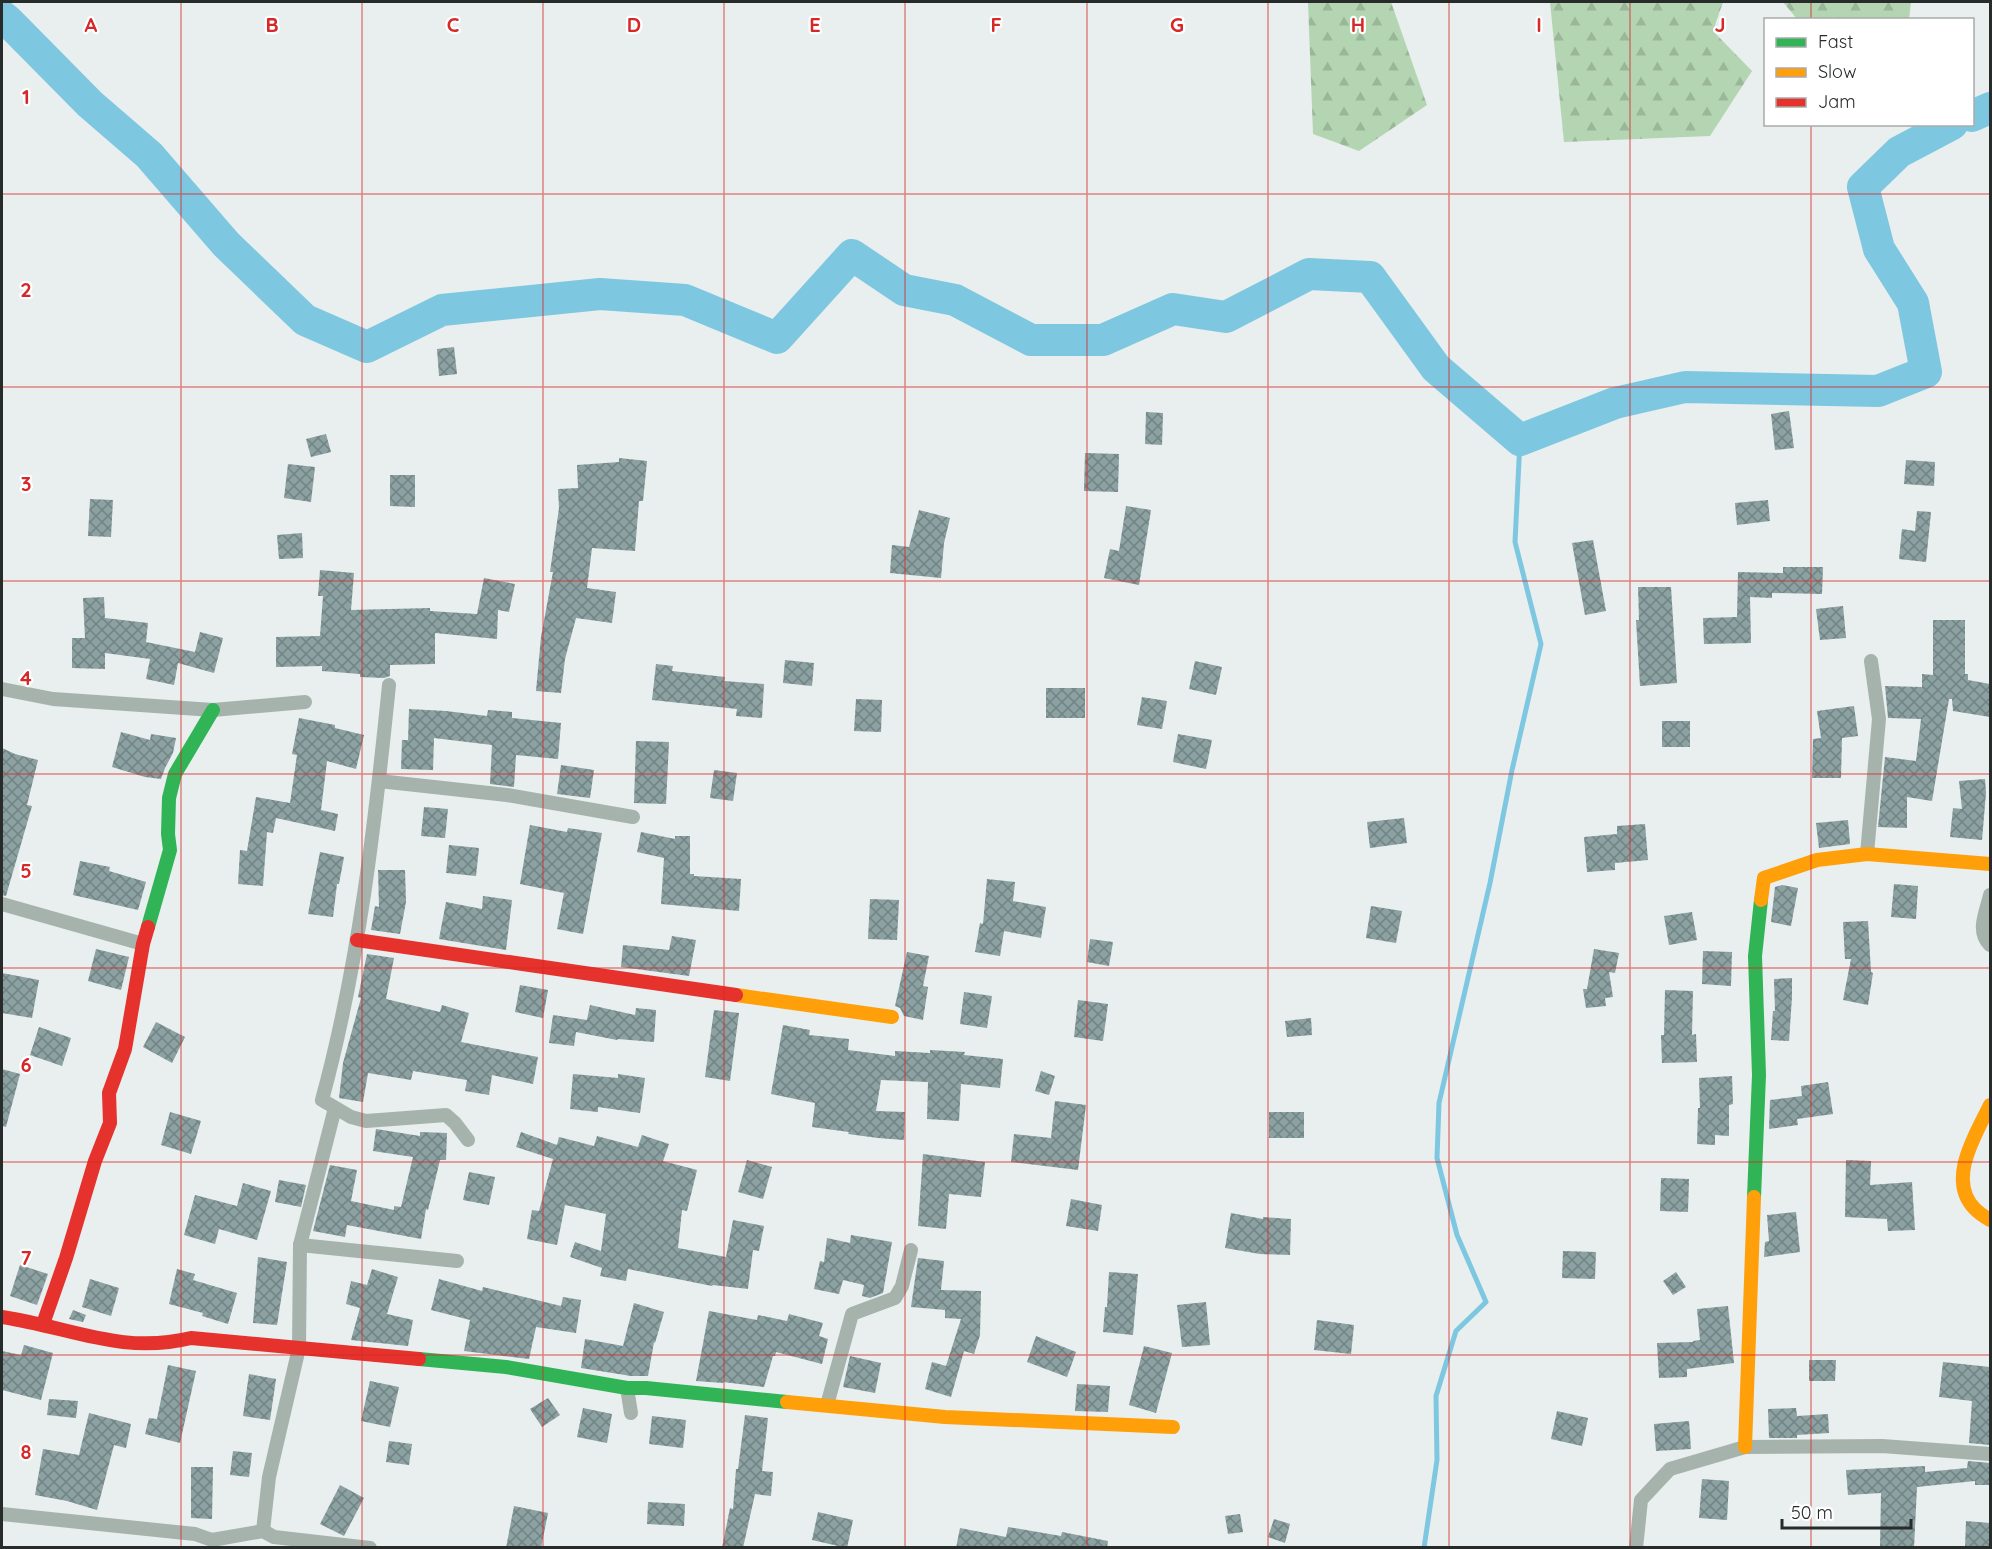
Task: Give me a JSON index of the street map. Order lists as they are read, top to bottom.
{
  "legend": ["Fast", "Slow", "Jam"],
  "scale_bar": "50 m",
  "grid": {
    "columns": [
      "A",
      "B",
      "C",
      "D",
      "E",
      "F",
      "G",
      "H",
      "I",
      "J"
    ],
    "rows": [
      "1",
      "2",
      "3",
      "4",
      "5",
      "6",
      "7",
      "8"
    ]
  }
}
